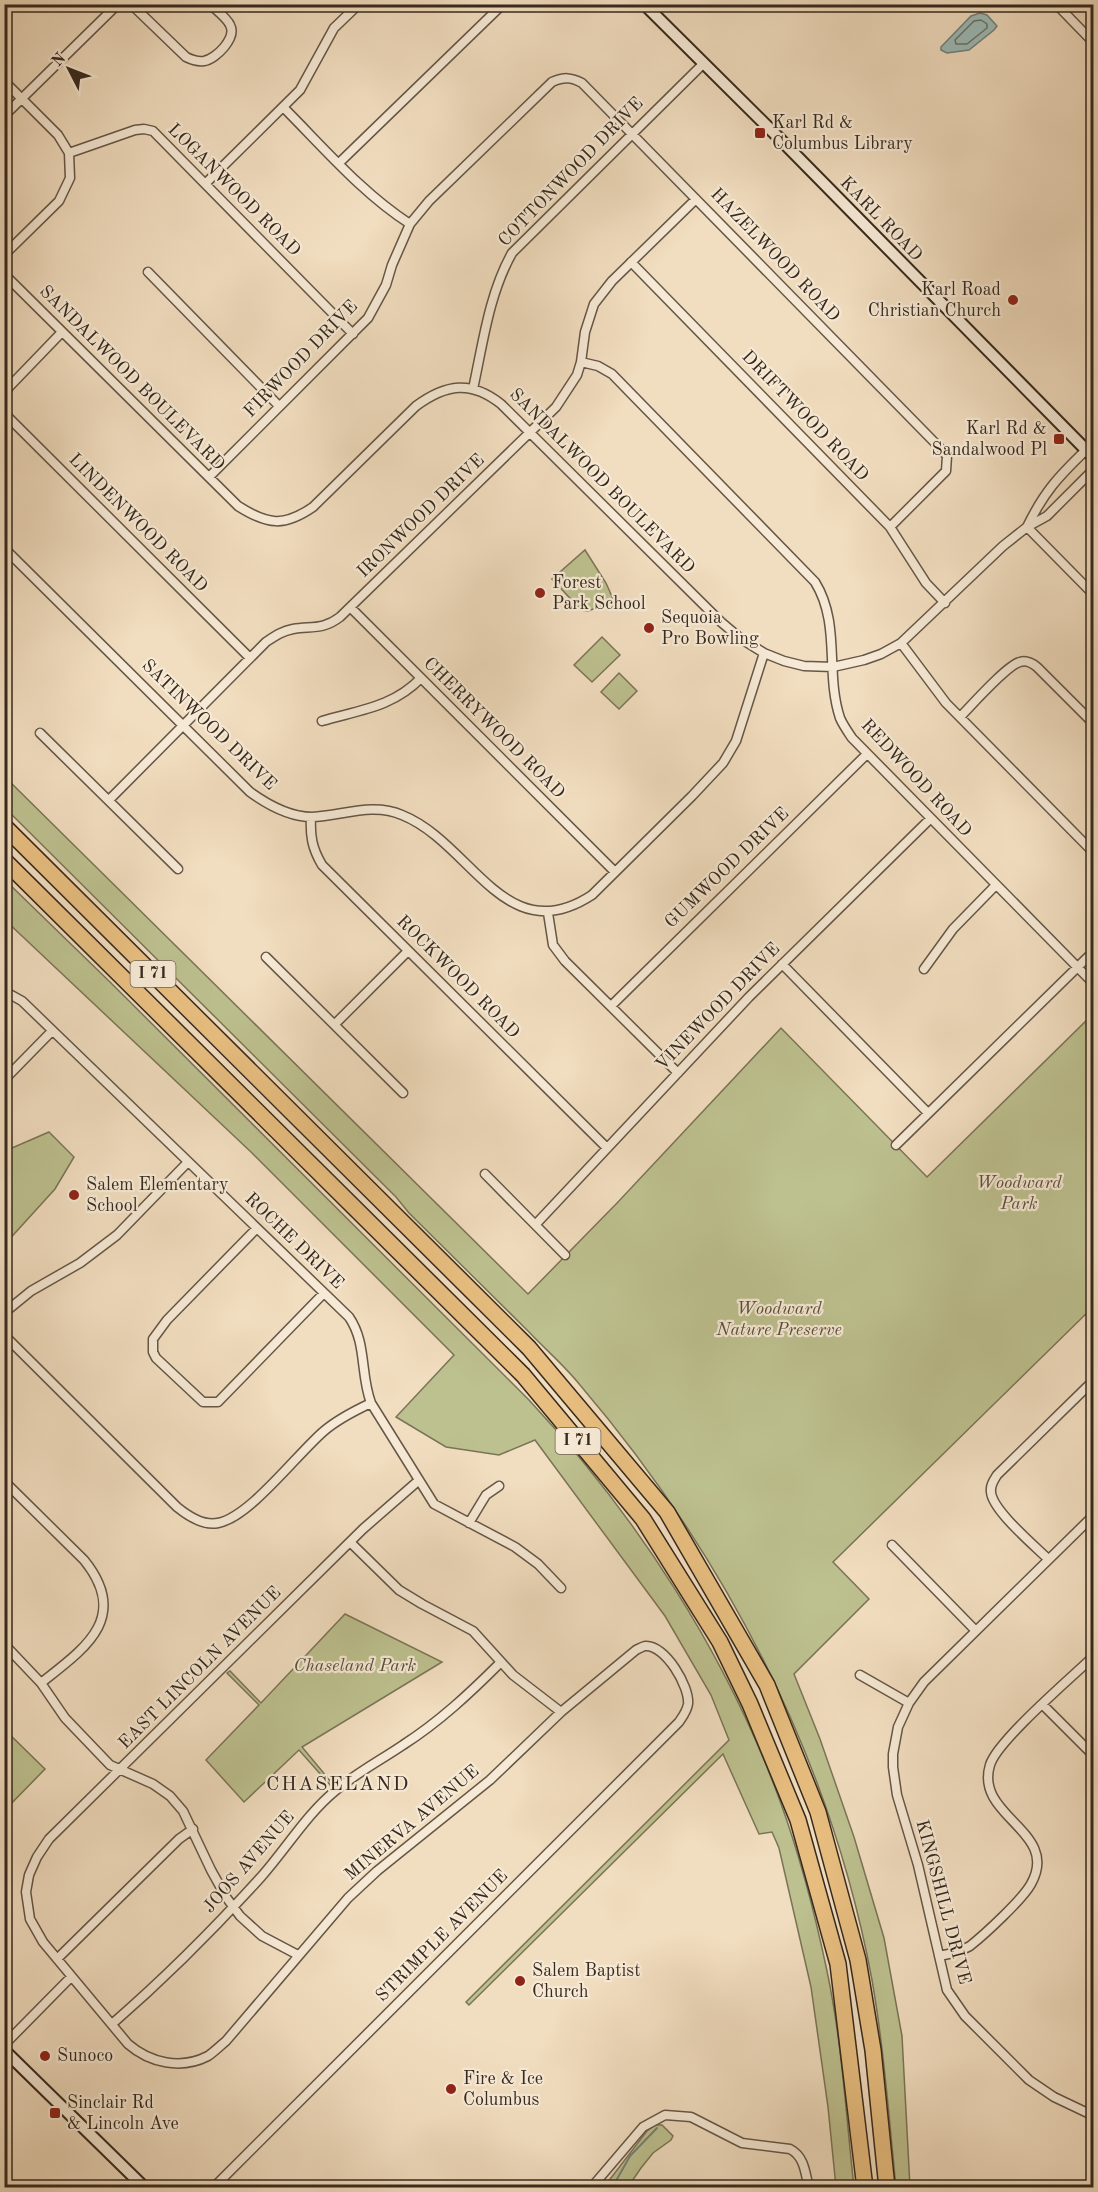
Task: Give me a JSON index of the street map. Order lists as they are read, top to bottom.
{
  "streets": {
    "highway": ["I 71"],
    "main road": ["KARL ROAD"],
    "street": [
      "COTTONWOOD DRIVE",
      "LOGANWOOD ROAD",
      "HAZELWOOD ROAD",
      "FIRWOOD DRIVE",
      "SANDALWOOD BOULEVARD",
      "DRIFTWOOD ROAD",
      "IRONWOOD DRIVE",
      "LINDENWOOD ROAD",
      "SATINWOOD DRIVE",
      "CHERRYWOOD ROAD",
      "REDWOOD ROAD",
      "GUMWOOD DRIVE",
      "ROCKWOOD ROAD",
      "VINEWOOD DRIVE",
      "ROCHE DRIVE",
      "EAST LINCOLN AVENUE",
      "MINERVA AVENUE",
      "JOOS AVENUE",
      "KINGSHILL DRIVE",
      "STRIMPLE AVENUE"
    ]
  },
  "crossings": [
    ["COTTONWOOD DRIVE", "KARL ROAD"],
    ["COTTONWOOD DRIVE", "HAZELWOOD ROAD"],
    ["COTTONWOOD DRIVE", "SANDALWOOD BOULEVARD"],
    ["LOGANWOOD ROAD", "FIRWOOD DRIVE"],
    ["HAZELWOOD ROAD", "FIRWOOD DRIVE"],
    ["HAZELWOOD ROAD", "DRIFTWOOD ROAD"],
    ["HAZELWOOD ROAD", "IRONWOOD DRIVE"],
    ["FIRWOOD DRIVE", "SANDALWOOD BOULEVARD"],
    ["SANDALWOOD BOULEVARD", "DRIFTWOOD ROAD"],
    ["SANDALWOOD BOULEVARD", "IRONWOOD DRIVE"],
    ["SANDALWOOD BOULEVARD", "REDWOOD ROAD"],
    ["DRIFTWOOD ROAD", "IRONWOOD DRIVE"],
    ["IRONWOOD DRIVE", "LINDENWOOD ROAD"],
    ["IRONWOOD DRIVE", "SATINWOOD DRIVE"],
    ["IRONWOOD DRIVE", "CHERRYWOOD ROAD"],
    ["IRONWOOD DRIVE", "REDWOOD ROAD"],
    ["SATINWOOD DRIVE", "ROCKWOOD ROAD"],
    ["REDWOOD ROAD", "GUMWOOD DRIVE"],
    ["REDWOOD ROAD", "VINEWOOD DRIVE"],
    ["ROCKWOOD ROAD", "VINEWOOD DRIVE"],
    ["ROCHE DRIVE", "EAST LINCOLN AVENUE"],
    ["MINERVA AVENUE", "JOOS AVENUE"],
    ["MINERVA AVENUE", "STRIMPLE AVENUE"]
  ],
  "districts": ["CHASELAND"],
  "parks": ["Woodward Park", "Woodward Nature Preserve", "Chaseland Park"],
  "places": {
    "transit": ["Karl Rd & Columbus Library", "Karl Rd & Sandalwood Pl", "Sinclair Rd & Lincoln Ave"],
    "other": [
      "Karl Road Christian Church",
      "Forest Park School",
      "Sequoia Pro Bowling",
      "Salem Elementary School",
      "Salem Baptist Church",
      "Sunoco",
      "Fire & Ice Columbus"
    ]
  },
  "north": "top left"
}
